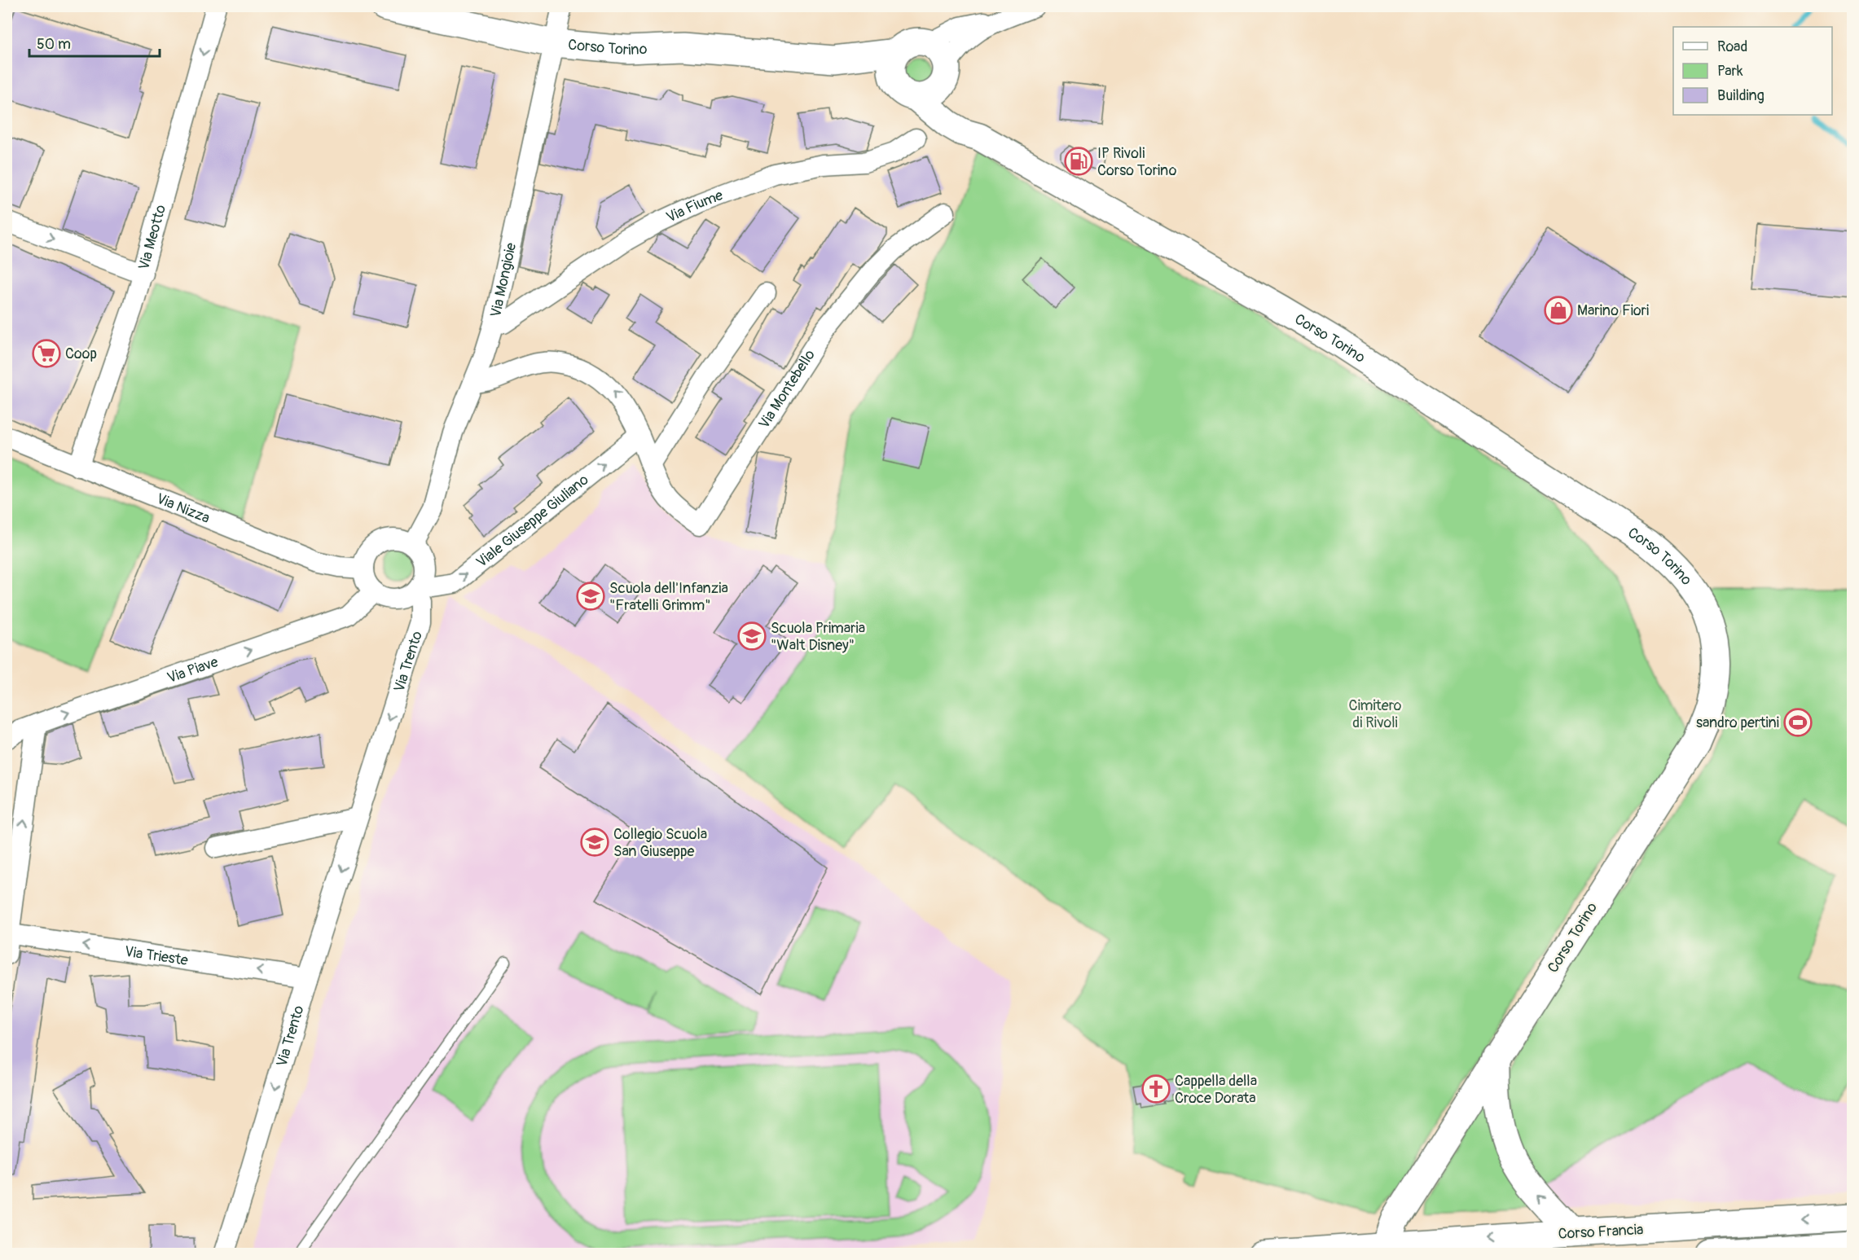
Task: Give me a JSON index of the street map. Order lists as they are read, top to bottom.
{
  "streets": {
    "main road": ["Corso Torino", "Corso Francia"],
    "street": [
      "Via Fiume",
      "Via Meotto",
      "Via Mongioie",
      "Via Montebello",
      "Via Nizza",
      "Viale Giuseppe Giuliano",
      "Via Trento",
      "Via Piave",
      "Via Trieste"
    ]
  },
  "crossings": [
    ["Corso Torino", "Via Mongioie"],
    ["Corso Torino", "Corso Francia"],
    ["Via Fiume", "Via Mongioie"],
    ["Via Meotto", "Via Nizza"],
    ["Via Mongioie", "Via Montebello"],
    ["Via Mongioie", "Via Nizza"],
    ["Via Mongioie", "Viale Giuseppe Giuliano"],
    ["Via Mongioie", "Via Trento"],
    ["Via Mongioie", "Via Piave"],
    ["Via Montebello", "Viale Giuseppe Giuliano"],
    ["Via Nizza", "Viale Giuseppe Giuliano"],
    ["Via Nizza", "Via Trento"],
    ["Via Nizza", "Via Piave"],
    ["Viale Giuseppe Giuliano", "Via Trento"],
    ["Viale Giuseppe Giuliano", "Via Piave"],
    ["Via Trento", "Via Piave"],
    ["Via Trento", "Via Trieste"]
  ],
  "one_way": [
    "Via Meotto",
    "Viale Giuseppe Giuliano",
    "Via Trento",
    "Via Piave"
  ],
  "parks": ["Cimitero di Rivoli"],
  "places": {
    "fuel station": ["IP Rivoli Corso Torino"],
    "shop": ["Marino Fiori"],
    "supermarket": ["Coop"],
    "school or university": ["Scuola dell'Infanzia \"Fratelli Grimm\"", "Scuola Primaria \"Walt Disney\"", "Collegio Scuola San Giuseppe"],
    "sports": ["sandro pertini"],
    "church": ["Cappella della Croce Dorata"]
  },
  "legend": ["Road", "Park", "Building"],
  "scale_bar": "50 m"
}
